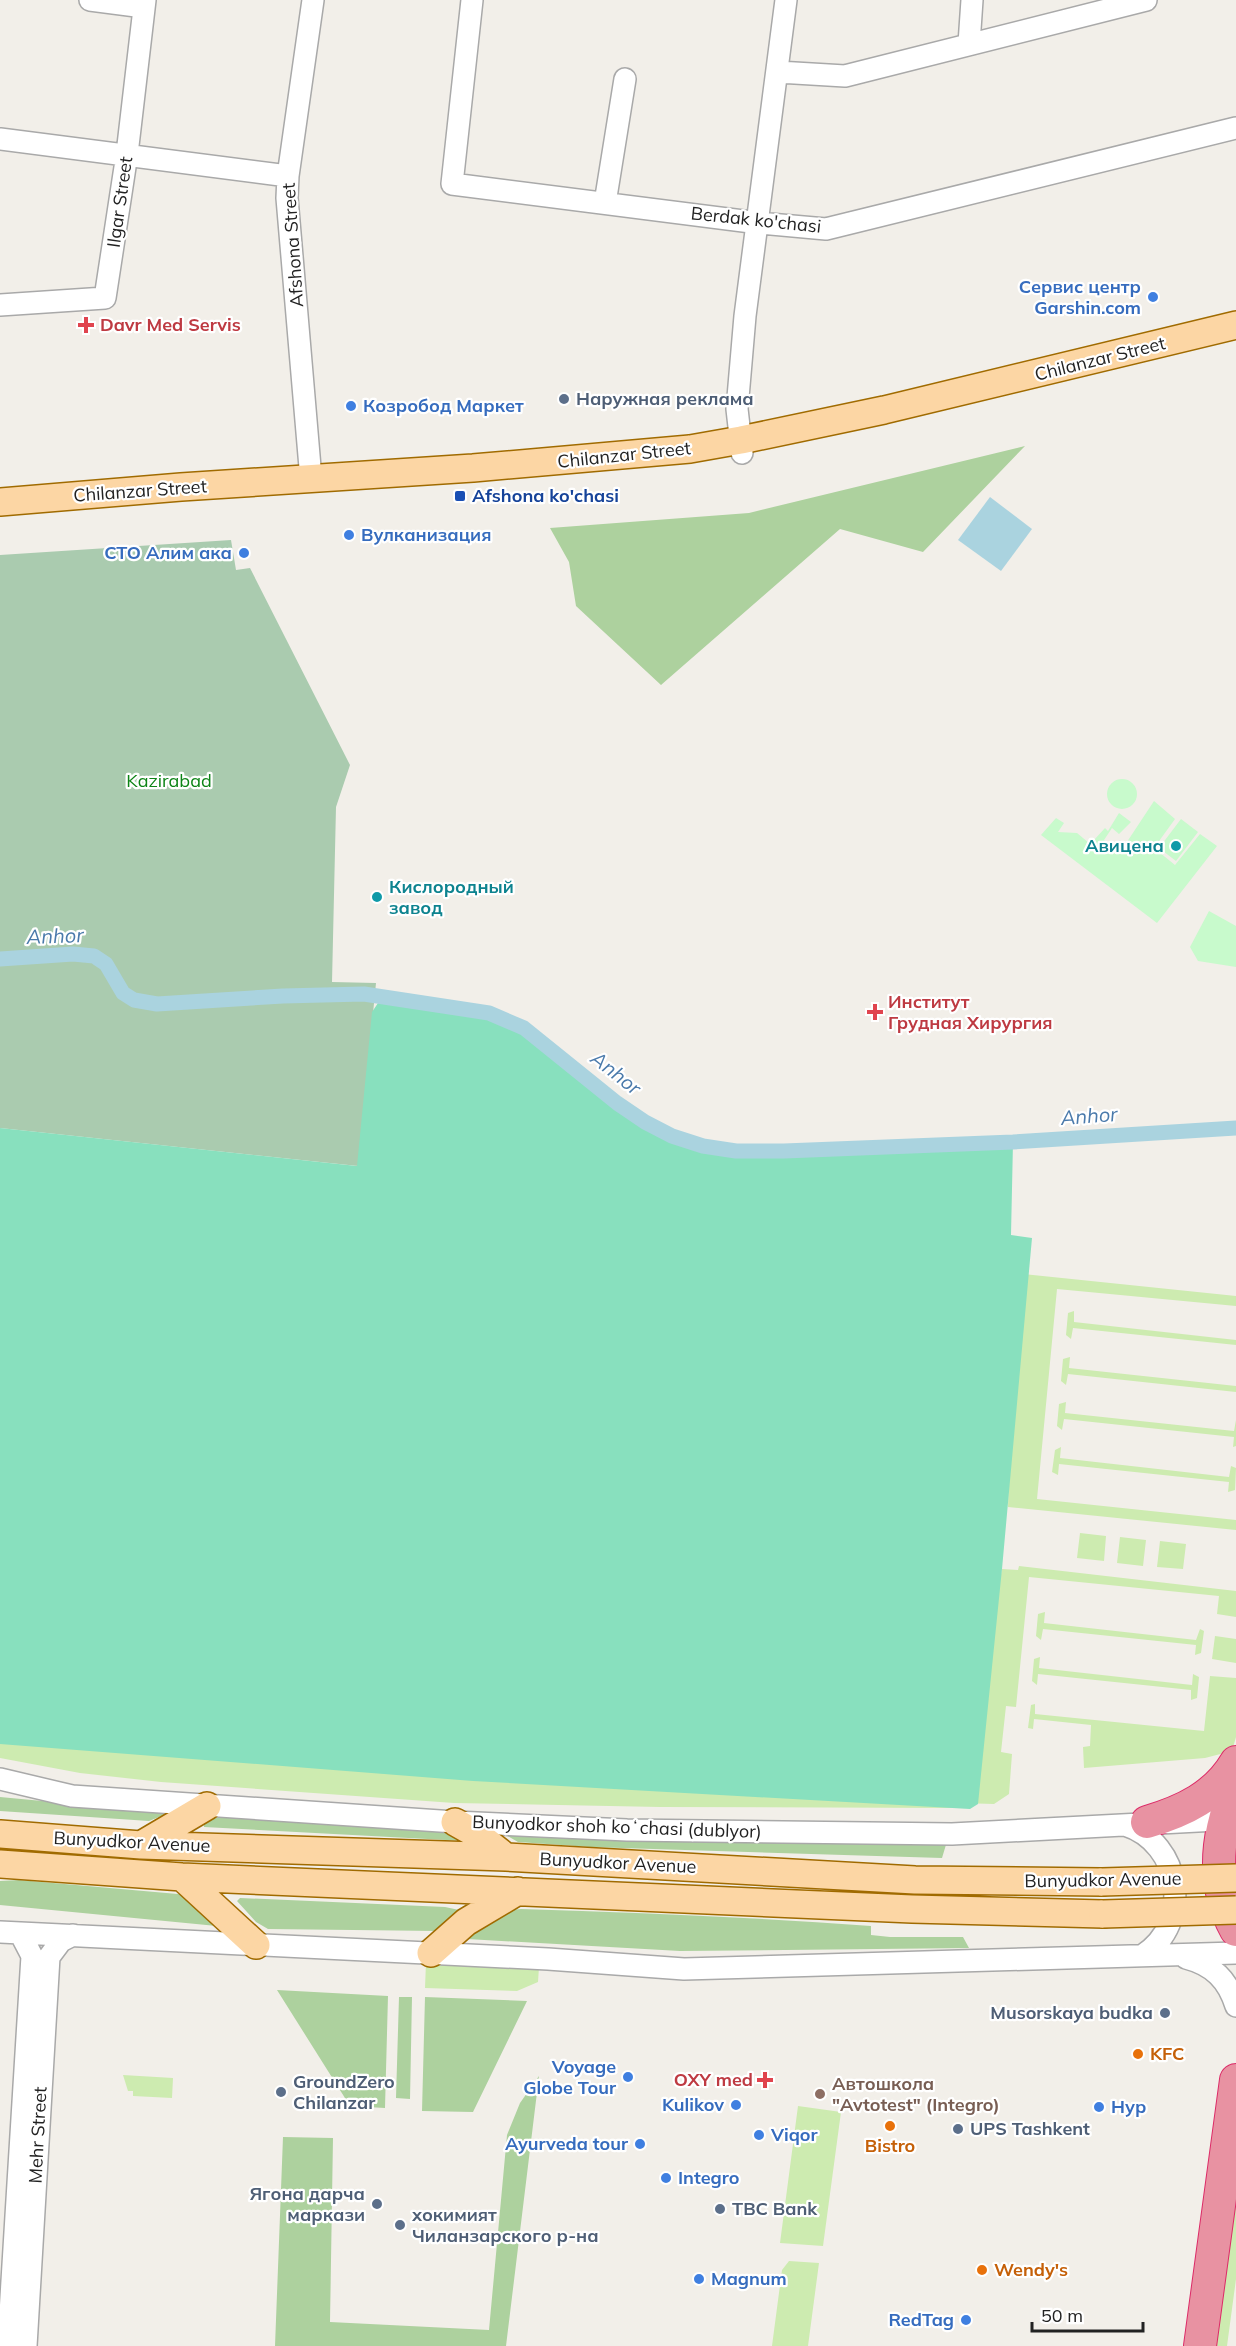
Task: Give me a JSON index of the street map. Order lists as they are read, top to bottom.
{
  "streets": {
    "main road": ["Chilanzar Street", "Bunyudkor Avenue"],
    "street": [
      "Ilgar Street",
      "Berdak ko'chasi",
      "Afshona Street",
      "Bunyodkor shoh koʻchasi (dublyor)",
      "Mehr Street"
    ]
  },
  "crossings": [
    ["Afshona Street", "Chilanzar Street"]
  ],
  "water": ["Anhor"],
  "parks": ["Kazirabad"],
  "places": {
    "other": [
      "Сервис центр Garshin.com",
      "Наружная реклама",
      "Козробод Маркет",
      "Вулканизация",
      "СТО Алим ака",
      "Авицена",
      "Кислородный завод",
      "Musorskaya budka",
      "KFC",
      "Voyage Globe Tour",
      "GroundZero Chilanzar",
      "Автошкола \"Avtotest\" (Integro)",
      "Kulikov",
      "Нур",
      "Bistro",
      "UPS Tashkent",
      "Viqor",
      "Ayurveda tour",
      "Integro",
      "Ягона дарча маркази",
      "TBC Bank",
      "хокимият Чиланзарского р-на",
      "Wendy's",
      "Magnum",
      "RedTag"
    ],
    "health": ["Davr Med Servis", "Институт Грудная Хирургия", "OXY med"],
    "transit": ["Afshona ko'chasi"]
  },
  "scale_bar": "50 m"
}
